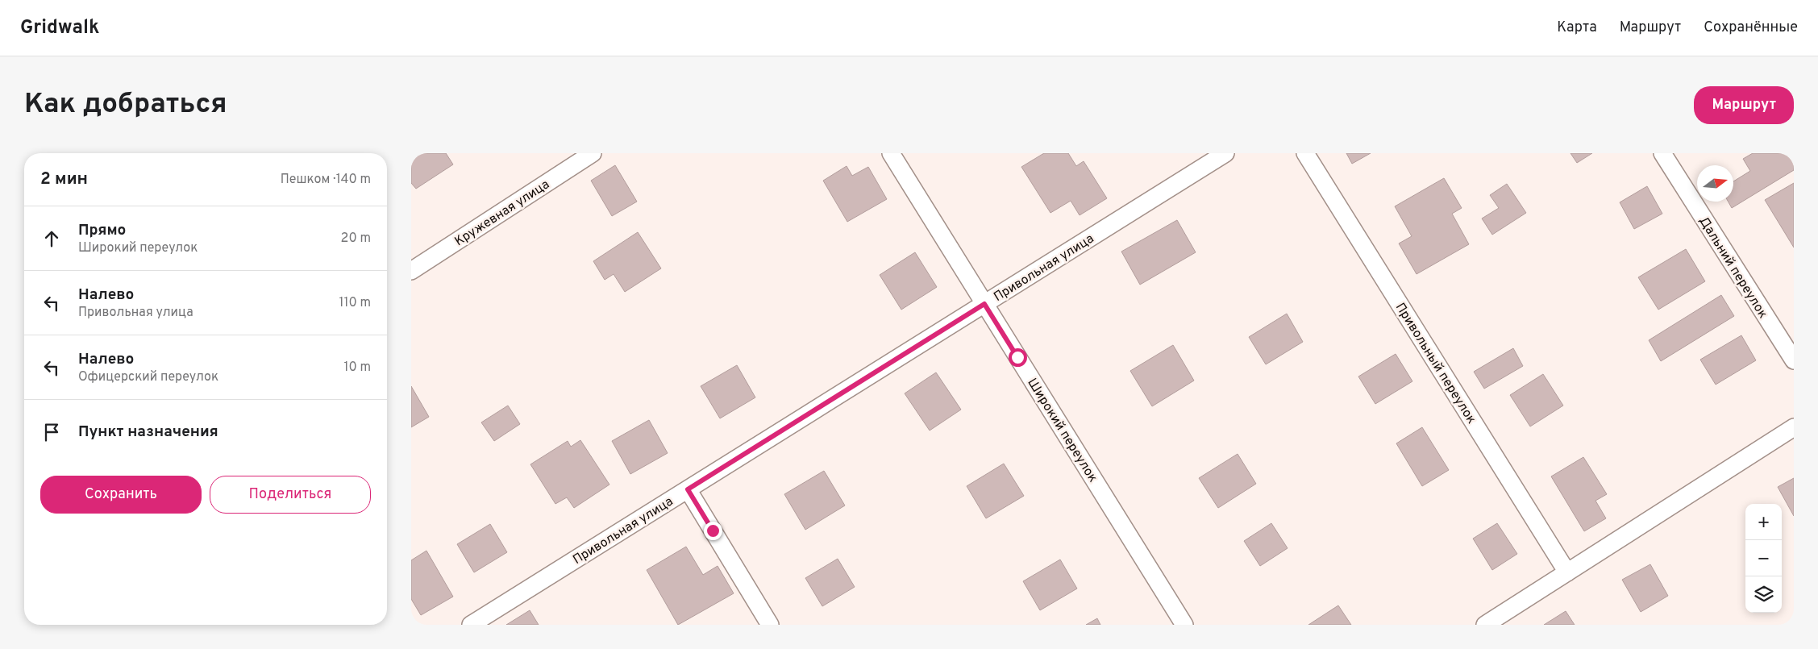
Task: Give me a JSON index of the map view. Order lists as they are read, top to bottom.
{
  "streets": {
    "street": [
      "Кружевная улица",
      "Привольная улица",
      "Дальний переулок",
      "Привольный переулок",
      "Широкий переулок"
    ]
  },
  "crossings": [
    ["Привольная улица", "Широкий переулок"]
  ],
  "north": "right",
  "page": {
    "header": "Gridwalk",
    "nav": ["Карта", "Маршрут", "Сохранённые"],
    "buttons": [
      "Маршрут",
      ["Сохранить", "Поделиться"]
    ],
    "title": "Как добраться",
    "heading": ["2 мин", "Пешком · 140 m"],
    "list": [
      ["Прямо", "Широкий переулок", "20 m"],
      ["Налево", "Привольная улица", "110 m"],
      ["Налево", "Офицерский переулок", "10 m"],
      "Пункт назначения"
    ],
    "map_buttons": ["+", "−"]
  }
}
